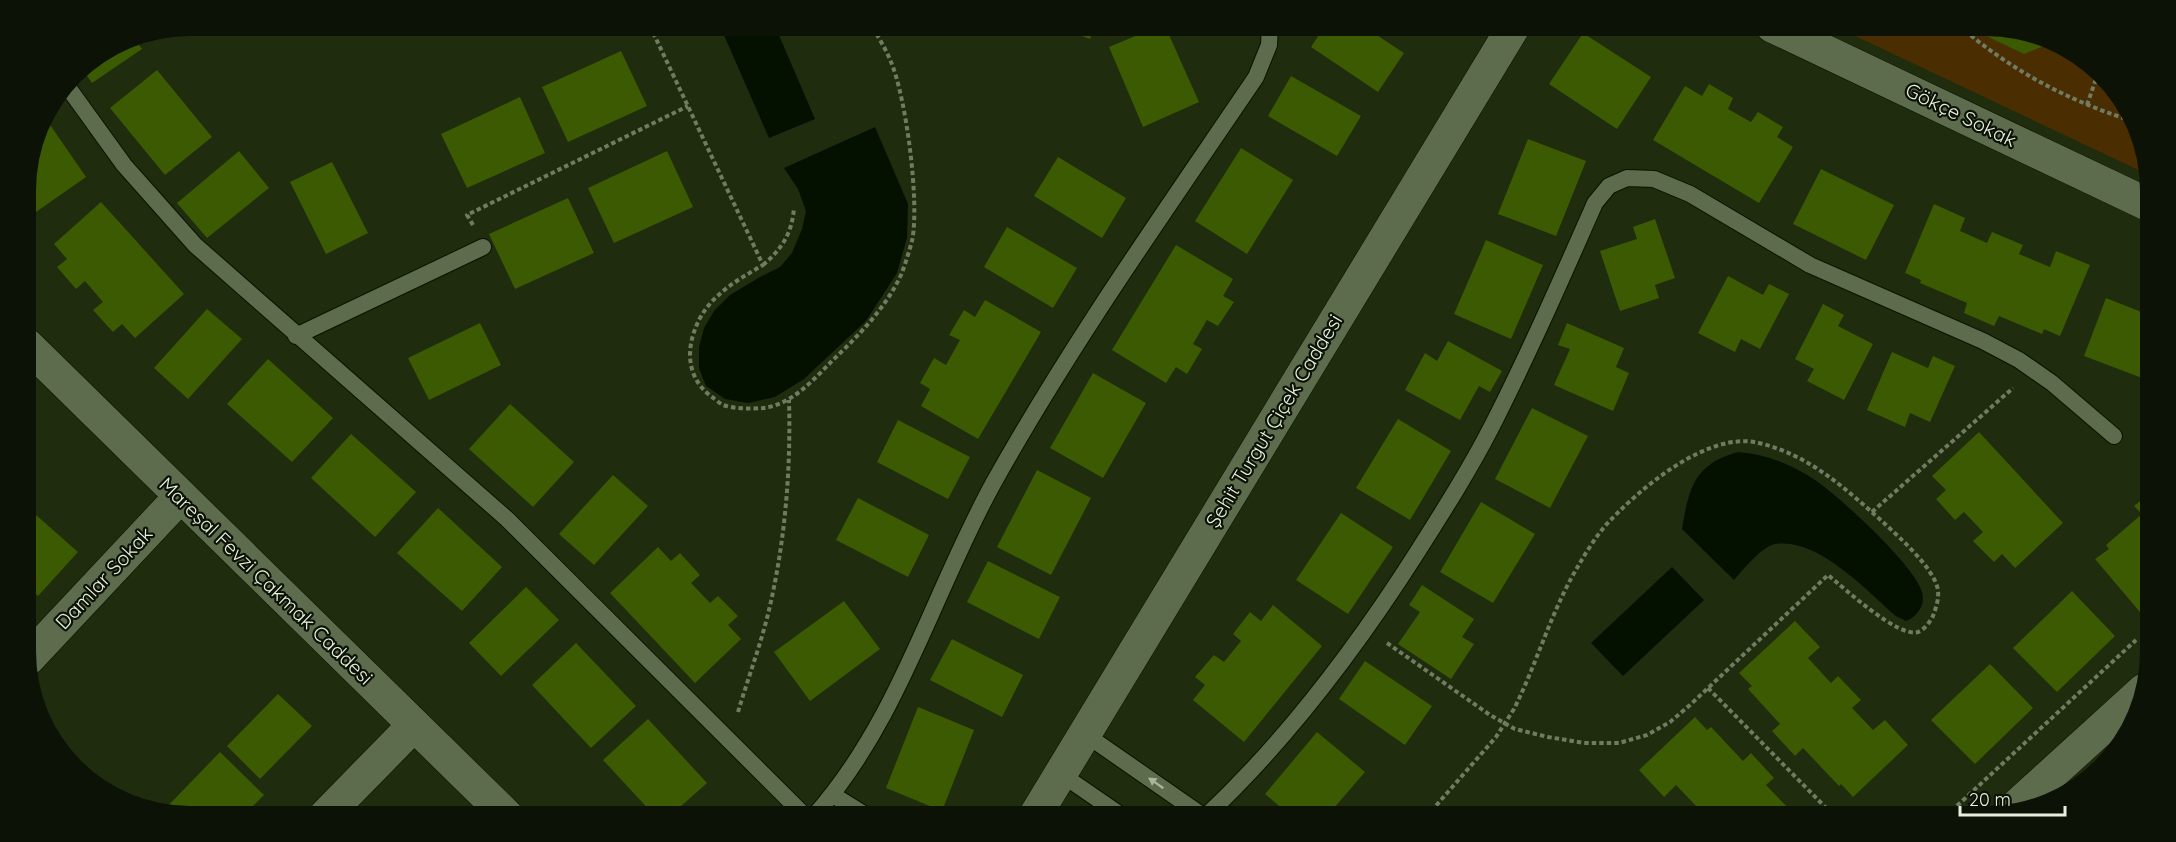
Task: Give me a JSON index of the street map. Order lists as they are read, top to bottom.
{
  "streets": {
    "street": [
      "Gökçe Sokak",
      "Şehit Turgut Çiçek Caddesi",
      "Damlar Sokak",
      "Mareşal Fevzi Çakmak Caddesi"
    ]
  },
  "crossings": [
    ["Damlar Sokak", "Mareşal Fevzi Çakmak Caddesi"]
  ],
  "scale_bar": "20 m"
}
